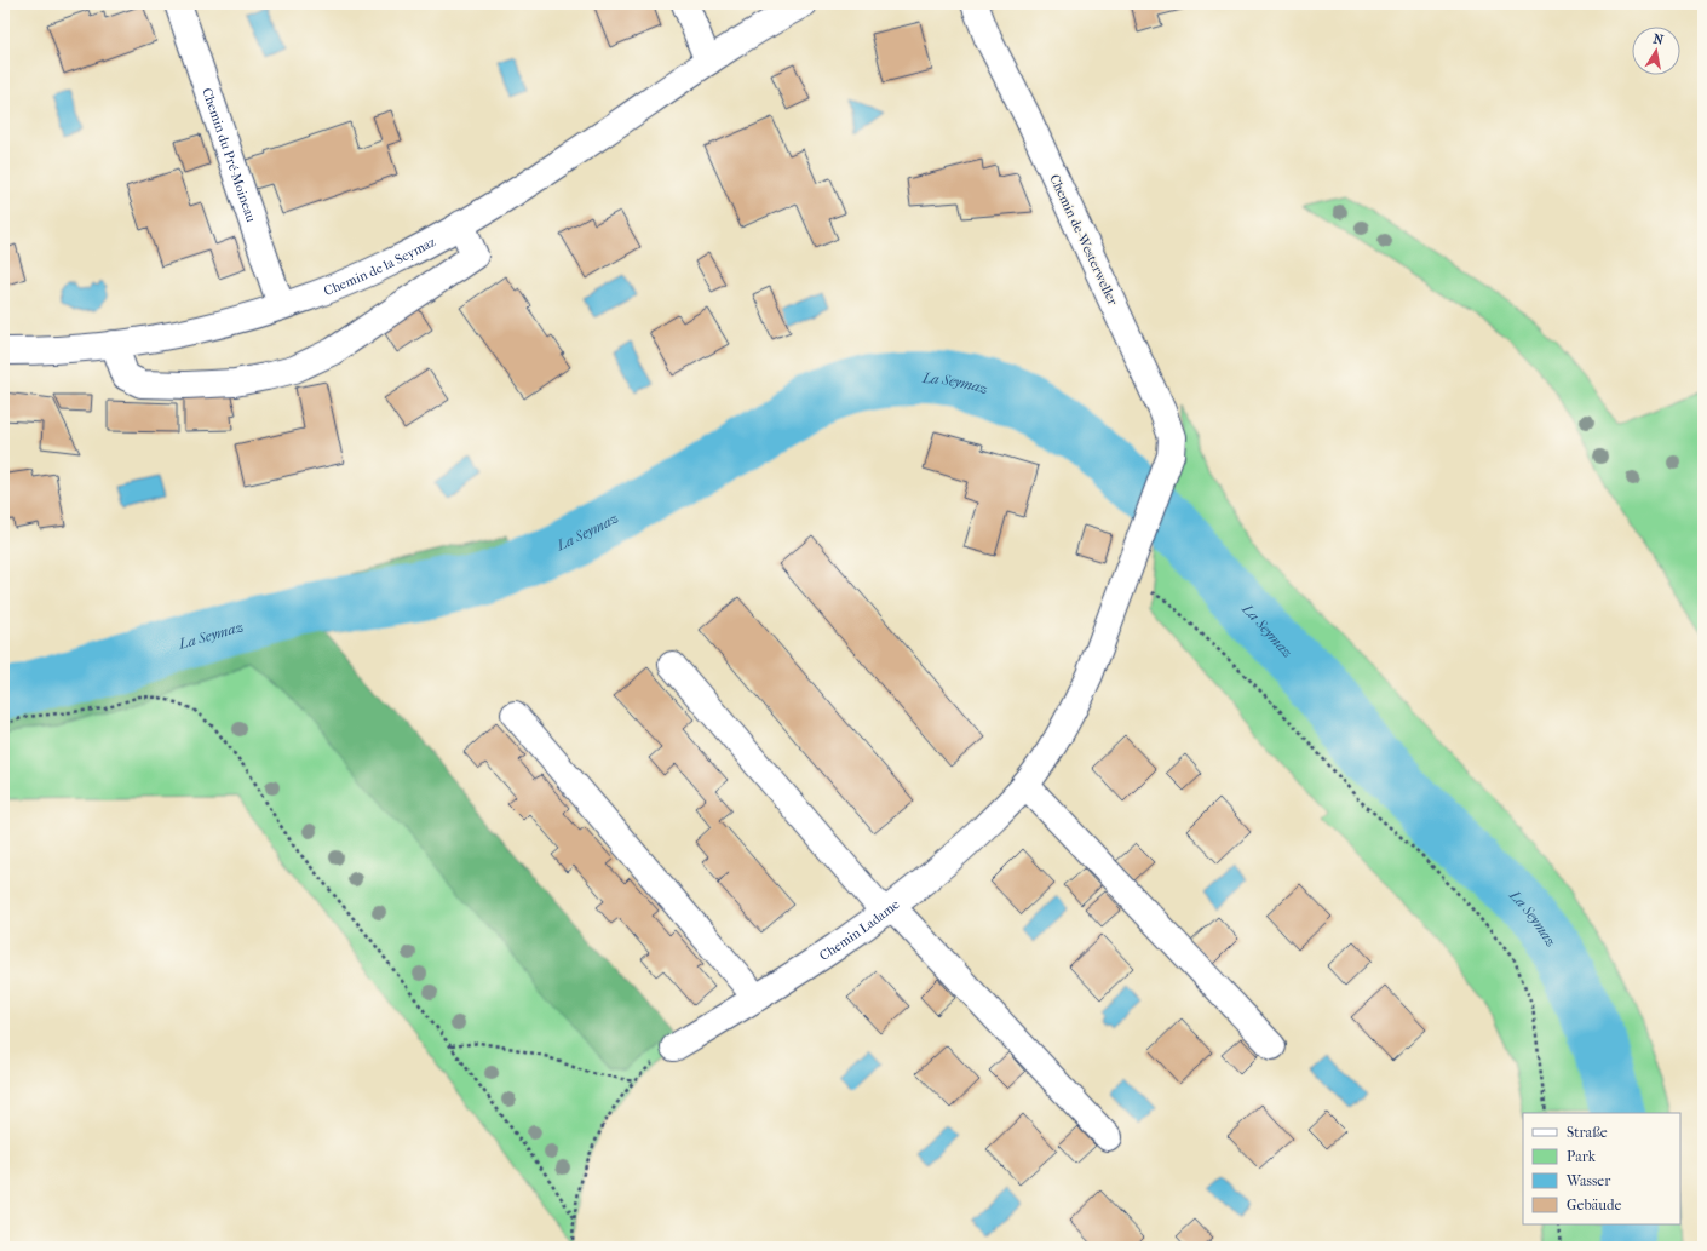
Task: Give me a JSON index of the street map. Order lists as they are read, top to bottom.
{
  "streets": {
    "street": [
      "Chemin du Pré-Moineau",
      "Chemin de-Westerweller",
      "Chemin de la Seymaz",
      "Chemin Ladame"
    ]
  },
  "crossings": [
    ["Chemin du Pré-Moineau", "Chemin de la Seymaz"],
    ["Chemin de-Westerweller", "Chemin Ladame"]
  ],
  "water": ["La Seymaz"],
  "legend": [
    "Straße",
    "Park",
    "Wasser",
    "Gebäude"
  ],
  "north": "top"
}
